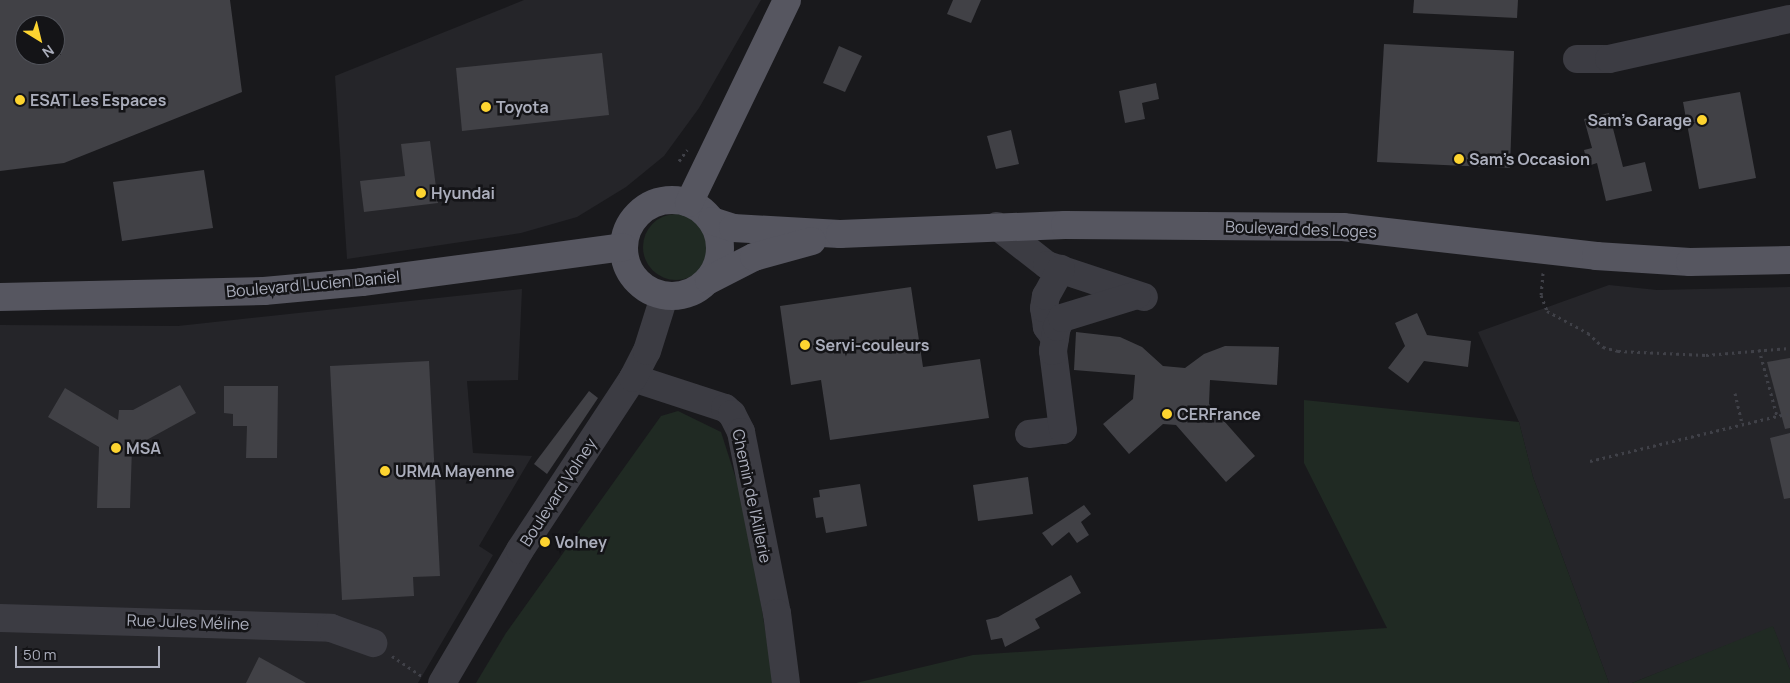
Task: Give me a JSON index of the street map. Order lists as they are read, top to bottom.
{
  "streets": {
    "main road": ["Boulevard des Loges", "Boulevard Lucien Daniel"],
    "street": ["Boulevard Volney", "Chemin de l'Aillerie", "Rue Jules Méline"]
  },
  "crossings": [
    ["Boulevard des Loges", "Boulevard Lucien Daniel"],
    ["Boulevard des Loges", "Boulevard Volney"],
    ["Boulevard Lucien Daniel", "Boulevard Volney"],
    ["Boulevard Volney", "Chemin de l'Aillerie"]
  ],
  "places": [
    "ESAT Les Espaces",
    "Toyota",
    "Sam's Garage",
    "Sam's Occasion",
    "Hyundai",
    "Servi-couleurs",
    "CERFrance",
    "MSA",
    "URMA Mayenne",
    "Volney"
  ],
  "scale_bar": "50 m",
  "north": "bottom right"
}
